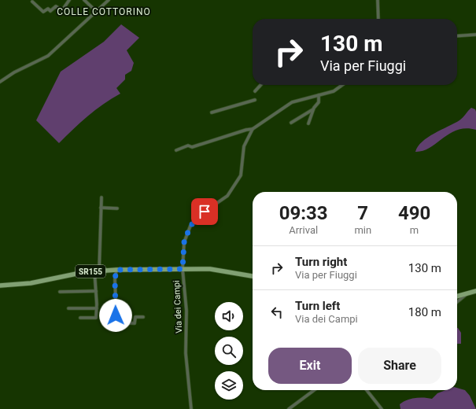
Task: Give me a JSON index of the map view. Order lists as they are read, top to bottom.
{
  "streets": {
    "main road": ["SR155"],
    "street": ["Via dei Campi"]
  },
  "crossings": [
    ["SR155", "Via dei Campi"]
  ],
  "districts": ["COLLE COTTORINO"],
  "page": {
    "turn": ["130 m", "Via per Fiuggi"],
    "eta": [
      "09:33",
      "Arrival",
      "7",
      "min",
      "490",
      "m"
    ],
    "list": [
      {
        "name": "Turn right",
        "note": "Via per Fiuggi",
        "value": "130 m"
      },
      {
        "name": "Turn left",
        "note": "Via dei Campi",
        "value": "180 m"
      }
    ],
    "buttons": ["Exit", "Share"]
  }
}
